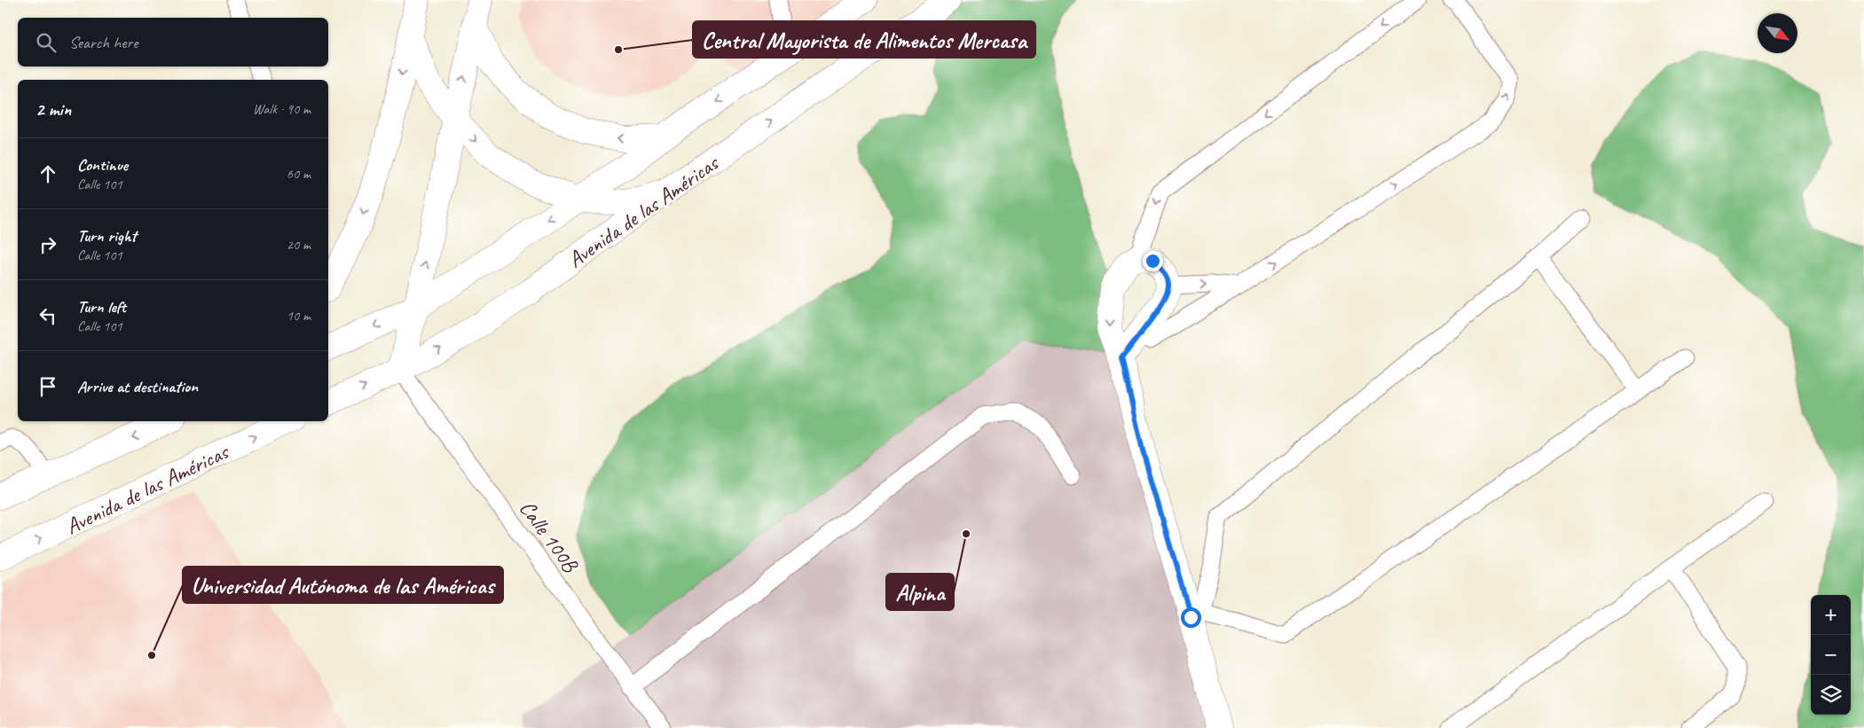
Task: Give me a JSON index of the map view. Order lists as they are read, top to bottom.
{
  "streets": {
    "main road": ["Avenida de las Américas"],
    "lane": ["Calle 100B"]
  },
  "crossings": [
    ["Avenida de las Américas", "Calle 100B"]
  ],
  "places": ["Central Mayorista de Alimentos Mercasa", "Alpina", "Universidad Autónoma de las Américas"],
  "north": "bottom right",
  "page": {
    "search": "Search here",
    "heading": ["2 min", "Walk · 90 m"],
    "list": [
      ["Continue", "Calle 101", "60 m"],
      ["Turn right", "Calle 101", "20 m"],
      ["Turn left", "Calle 101", "10 m"],
      "Arrive at destination"
    ],
    "map_buttons": ["+", "−"]
  }
}
